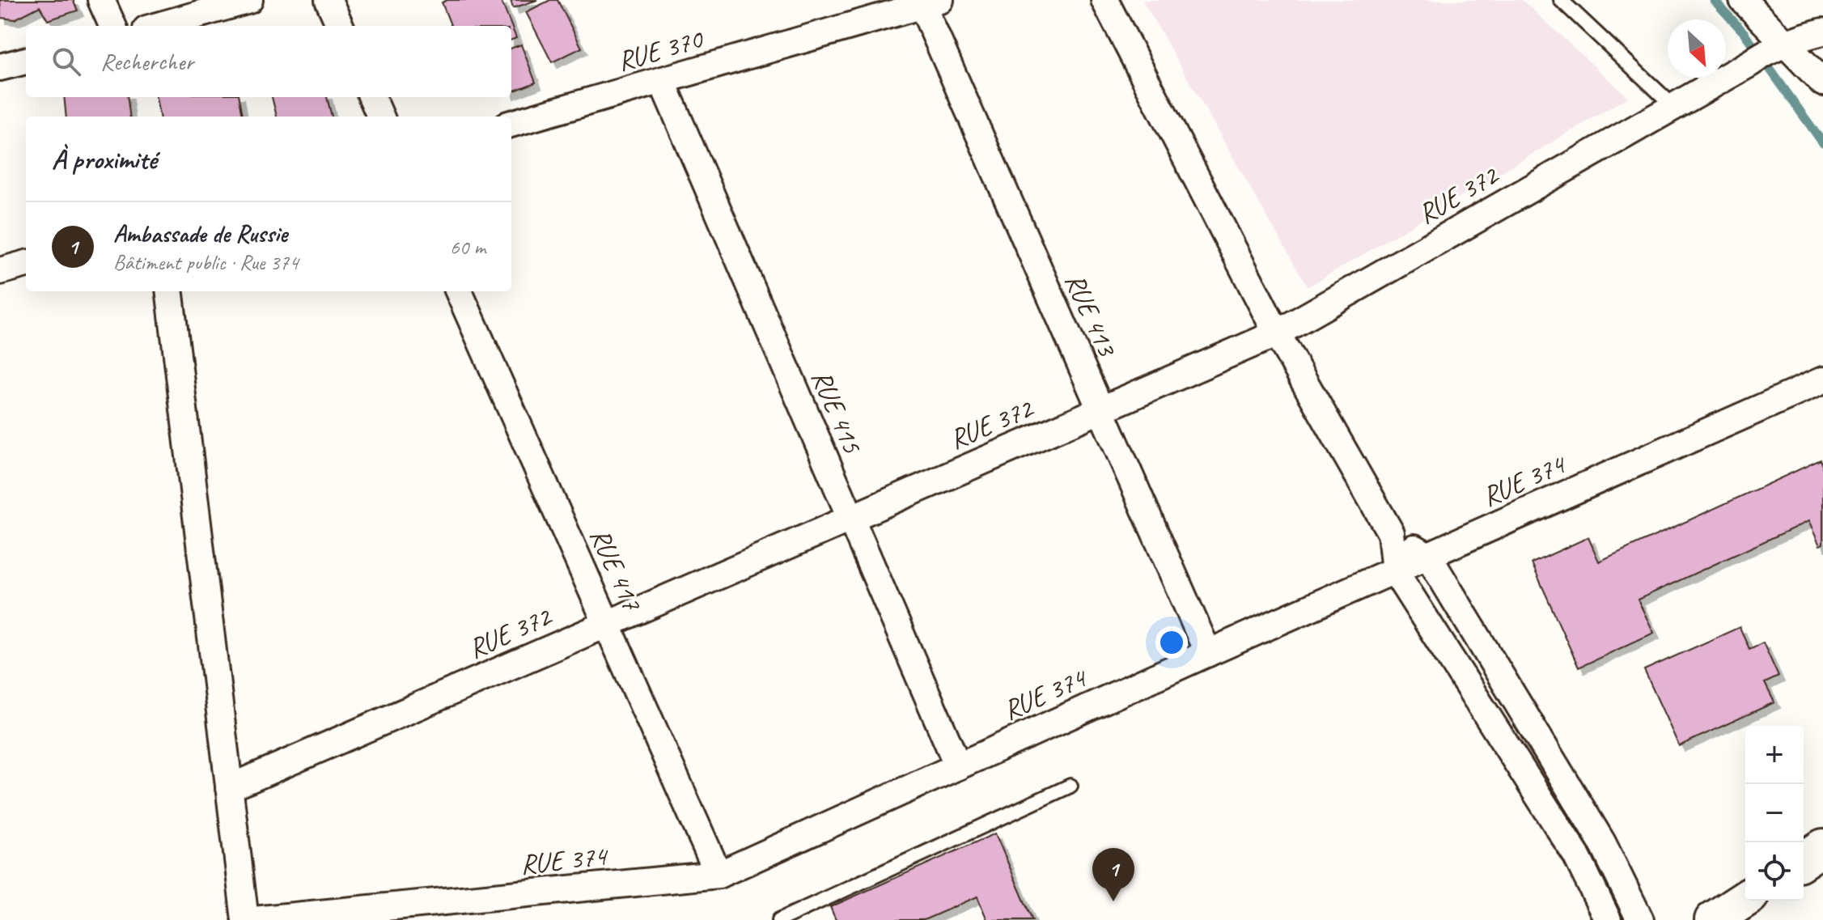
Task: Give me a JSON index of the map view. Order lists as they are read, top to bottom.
{
  "streets": {
    "street": [
      "RUE 370",
      "RUE 372",
      "RUE 413",
      "RUE 415",
      "RUE 374",
      "RUE 417"
    ]
  },
  "crossings": [
    ["RUE 370", "RUE 413"],
    ["RUE 370", "RUE 415"],
    ["RUE 372", "RUE 413"],
    ["RUE 372", "RUE 415"],
    ["RUE 372", "RUE 417"],
    ["RUE 413", "RUE 374"],
    ["RUE 415", "RUE 374"],
    ["RUE 374", "RUE 417"]
  ],
  "north": "bottom right",
  "page": {
    "search": "Rechercher",
    "heading": "À proximité",
    "list": [
      {
        "mark": "1",
        "name": "Ambassade de Russie",
        "note": "Bâtiment public · Rue 374",
        "value": "60 m"
      }
    ],
    "map_buttons": ["+", "−"],
    "pins": "1"
  }
}
